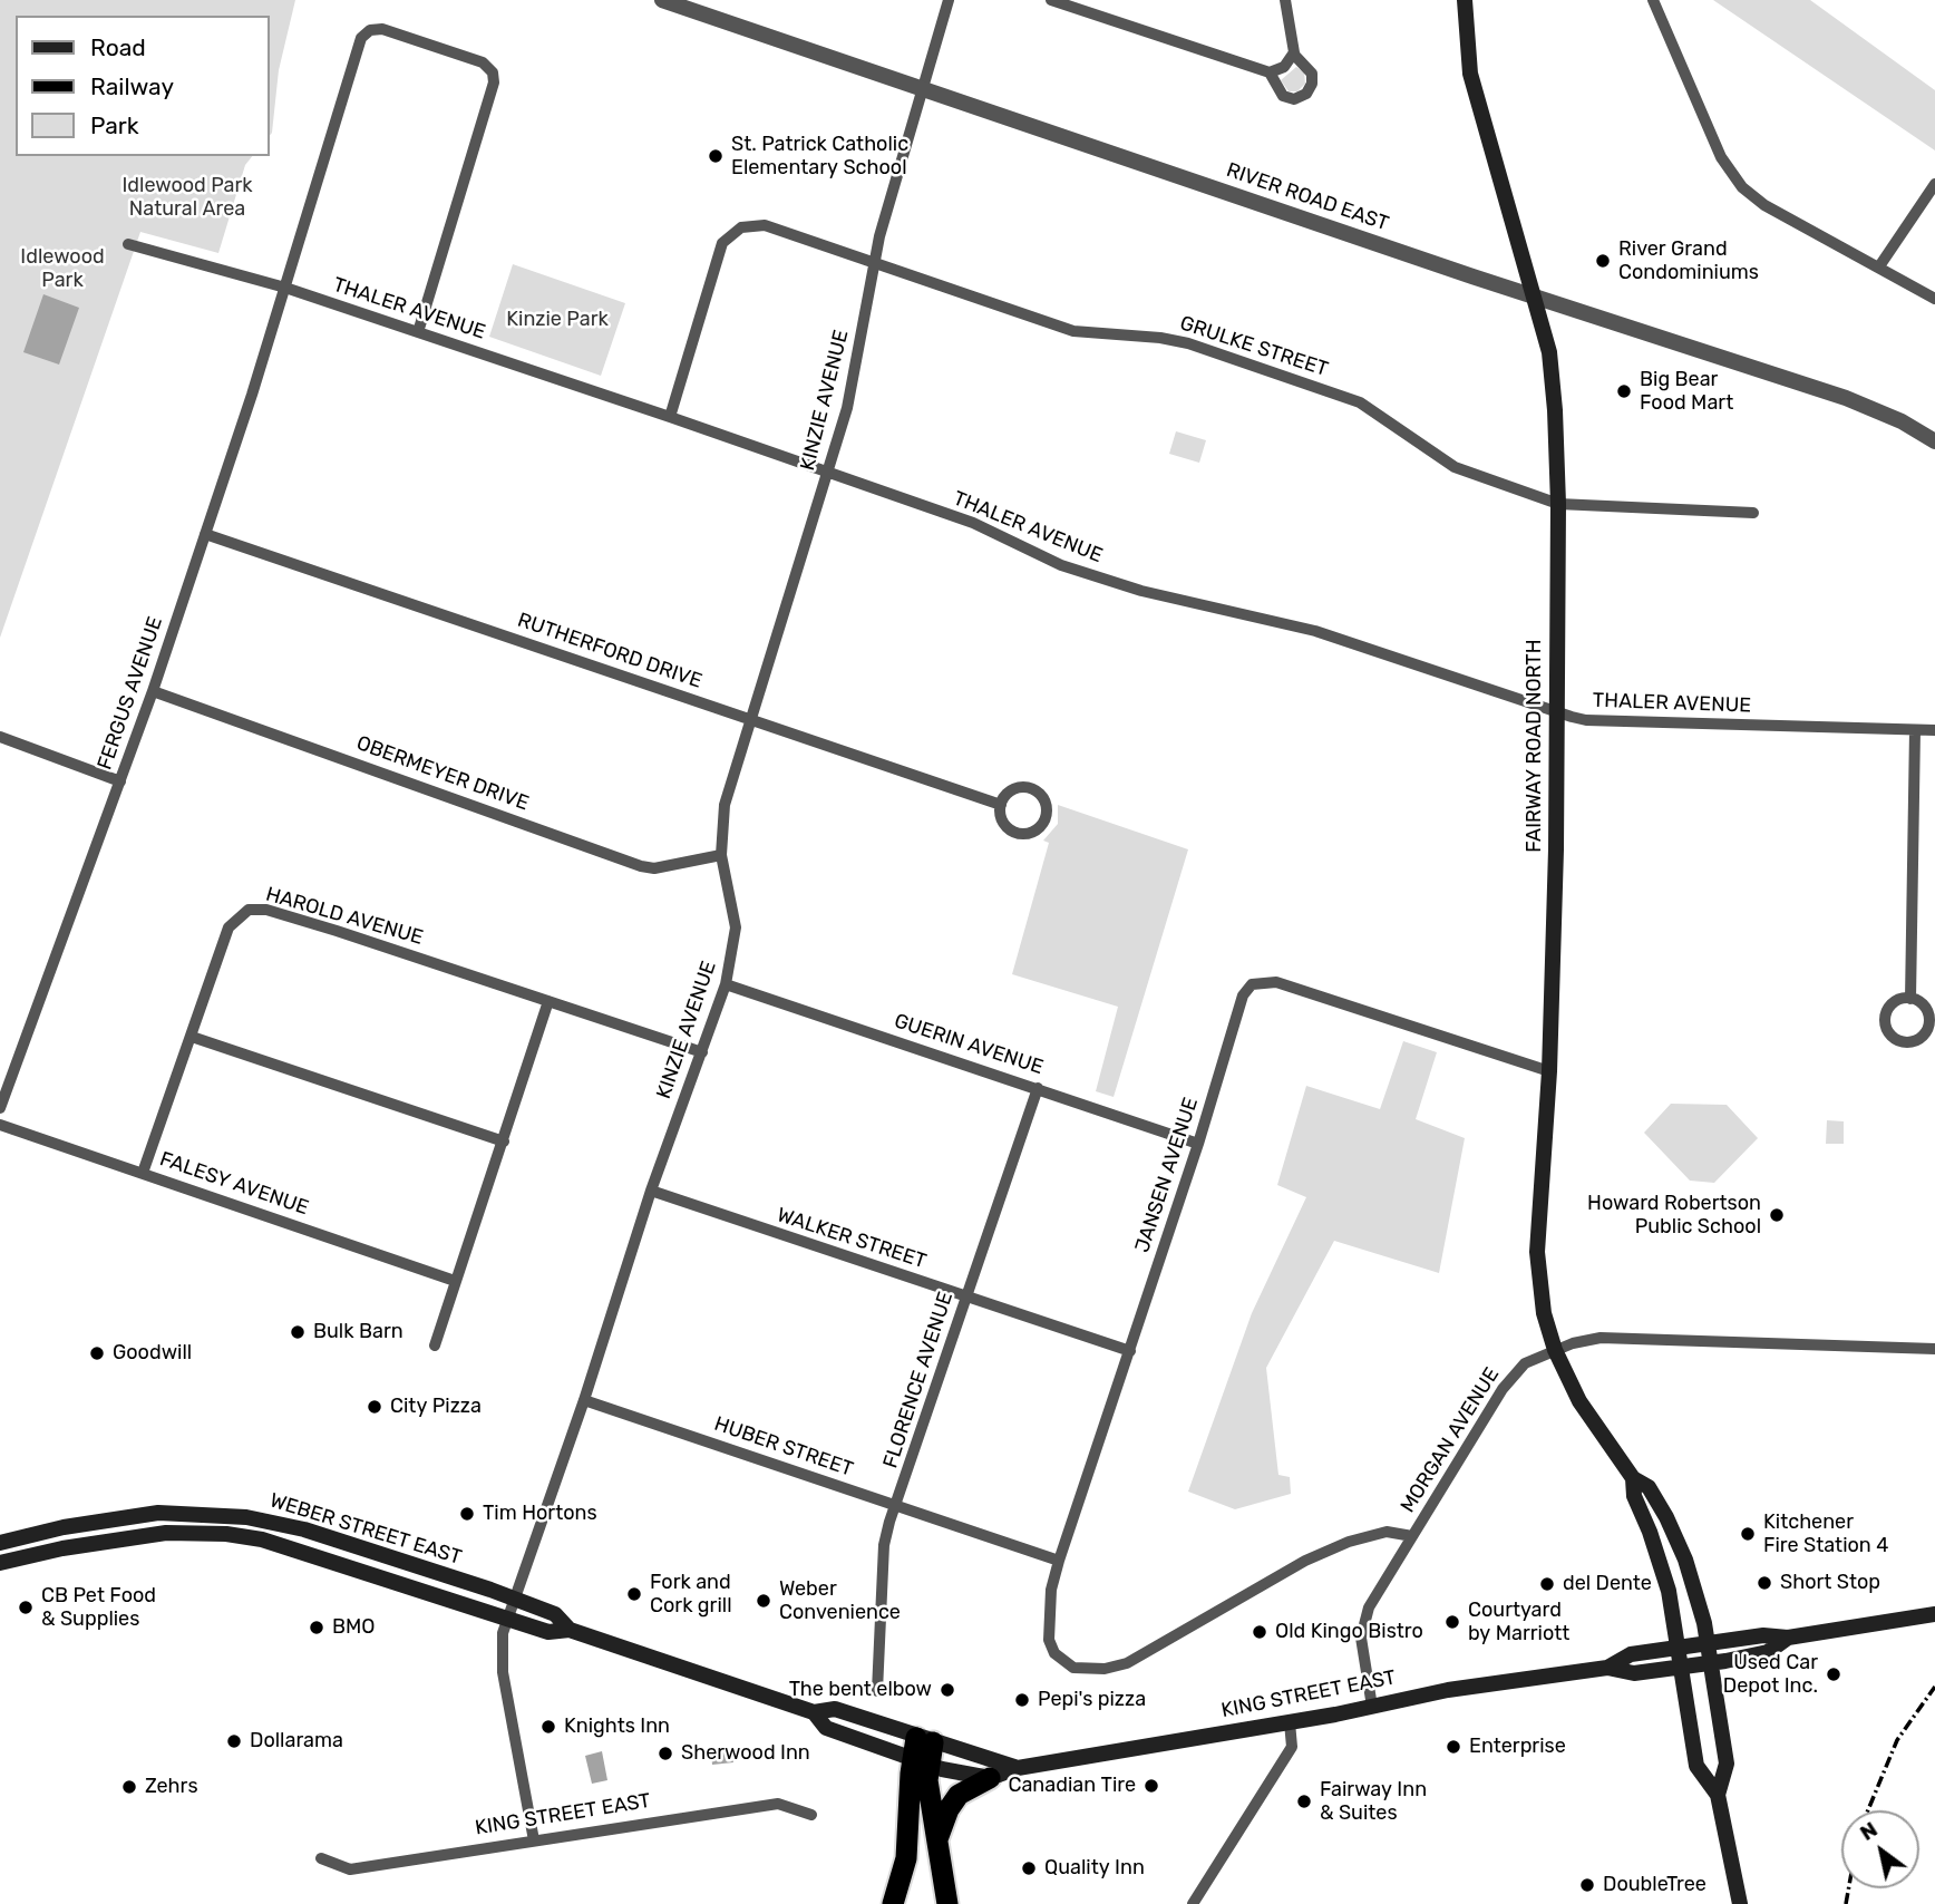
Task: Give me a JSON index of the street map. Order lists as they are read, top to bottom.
{
  "streets": {
    "main road": ["FAIRWAY ROAD NORTH", "WEBER STREET EAST", "KING STREET EAST"],
    "street": [
      "RIVER ROAD EAST",
      "THALER AVENUE",
      "GRULKE STREET",
      "KINZIE AVENUE",
      "RUTHERFORD DRIVE",
      "FERGUS AVENUE",
      "OBERMEYER DRIVE",
      "HAROLD AVENUE",
      "GUERIN AVENUE",
      "JANSEN AVENUE",
      "FALESY AVENUE",
      "WALKER STREET",
      "FLORENCE AVENUE",
      "MORGAN AVENUE",
      "HUBER STREET"
    ]
  },
  "crossings": [
    ["RIVER ROAD EAST", "KINZIE AVENUE"],
    ["RIVER ROAD EAST", "FAIRWAY ROAD NORTH"],
    ["THALER AVENUE", "GRULKE STREET"],
    ["THALER AVENUE", "KINZIE AVENUE"],
    ["THALER AVENUE", "FERGUS AVENUE"],
    ["THALER AVENUE", "FAIRWAY ROAD NORTH"],
    ["GRULKE STREET", "KINZIE AVENUE"],
    ["GRULKE STREET", "FAIRWAY ROAD NORTH"],
    ["KINZIE AVENUE", "RUTHERFORD DRIVE"],
    ["KINZIE AVENUE", "OBERMEYER DRIVE"],
    ["KINZIE AVENUE", "HAROLD AVENUE"],
    ["KINZIE AVENUE", "GUERIN AVENUE"],
    ["KINZIE AVENUE", "WALKER STREET"],
    ["KINZIE AVENUE", "HUBER STREET"],
    ["KINZIE AVENUE", "WEBER STREET EAST"],
    ["KINZIE AVENUE", "KING STREET EAST"],
    ["RUTHERFORD DRIVE", "FERGUS AVENUE"],
    ["FERGUS AVENUE", "OBERMEYER DRIVE"],
    ["FAIRWAY ROAD NORTH", "JANSEN AVENUE"],
    ["FAIRWAY ROAD NORTH", "MORGAN AVENUE"],
    ["FAIRWAY ROAD NORTH", "KING STREET EAST"],
    ["HAROLD AVENUE", "FALESY AVENUE"],
    ["GUERIN AVENUE", "JANSEN AVENUE"],
    ["GUERIN AVENUE", "FLORENCE AVENUE"],
    ["JANSEN AVENUE", "WALKER STREET"],
    ["JANSEN AVENUE", "MORGAN AVENUE"],
    ["JANSEN AVENUE", "HUBER STREET"],
    ["WALKER STREET", "FLORENCE AVENUE"],
    ["FLORENCE AVENUE", "HUBER STREET"],
    ["MORGAN AVENUE", "KING STREET EAST"],
    ["WEBER STREET EAST", "KING STREET EAST"]
  ],
  "parks": ["Idlewood Park Natural Area", "Idlewood Park", "Kinzie Park"],
  "places": [
    "St. Patrick Catholic Elementary School",
    "River Grand Condominiums",
    "Big Bear Food Mart",
    "Howard Robertson Public School",
    "Bulk Barn",
    "Goodwill",
    "City Pizza",
    "Tim Hortons",
    "Kitchener Fire Station 4",
    "Short Stop",
    "del Dente",
    "Fork and Cork grill",
    "Weber Convenience",
    "CB Pet Food & Supplies",
    "Courtyard by Marriott",
    "BMO",
    "Old Kingo Bistro",
    "Used Car Depot Inc.",
    "The bent elbow",
    "Pepi's pizza",
    "Knights Inn",
    "Dollarama",
    "Enterprise",
    "Sherwood Inn",
    "Canadian Tire",
    "Zehrs",
    "Fairway Inn & Suites",
    "Quality Inn",
    "DoubleTree"
  ],
  "legend": ["Road", "Railway", "Park"],
  "north": "top left"
}
